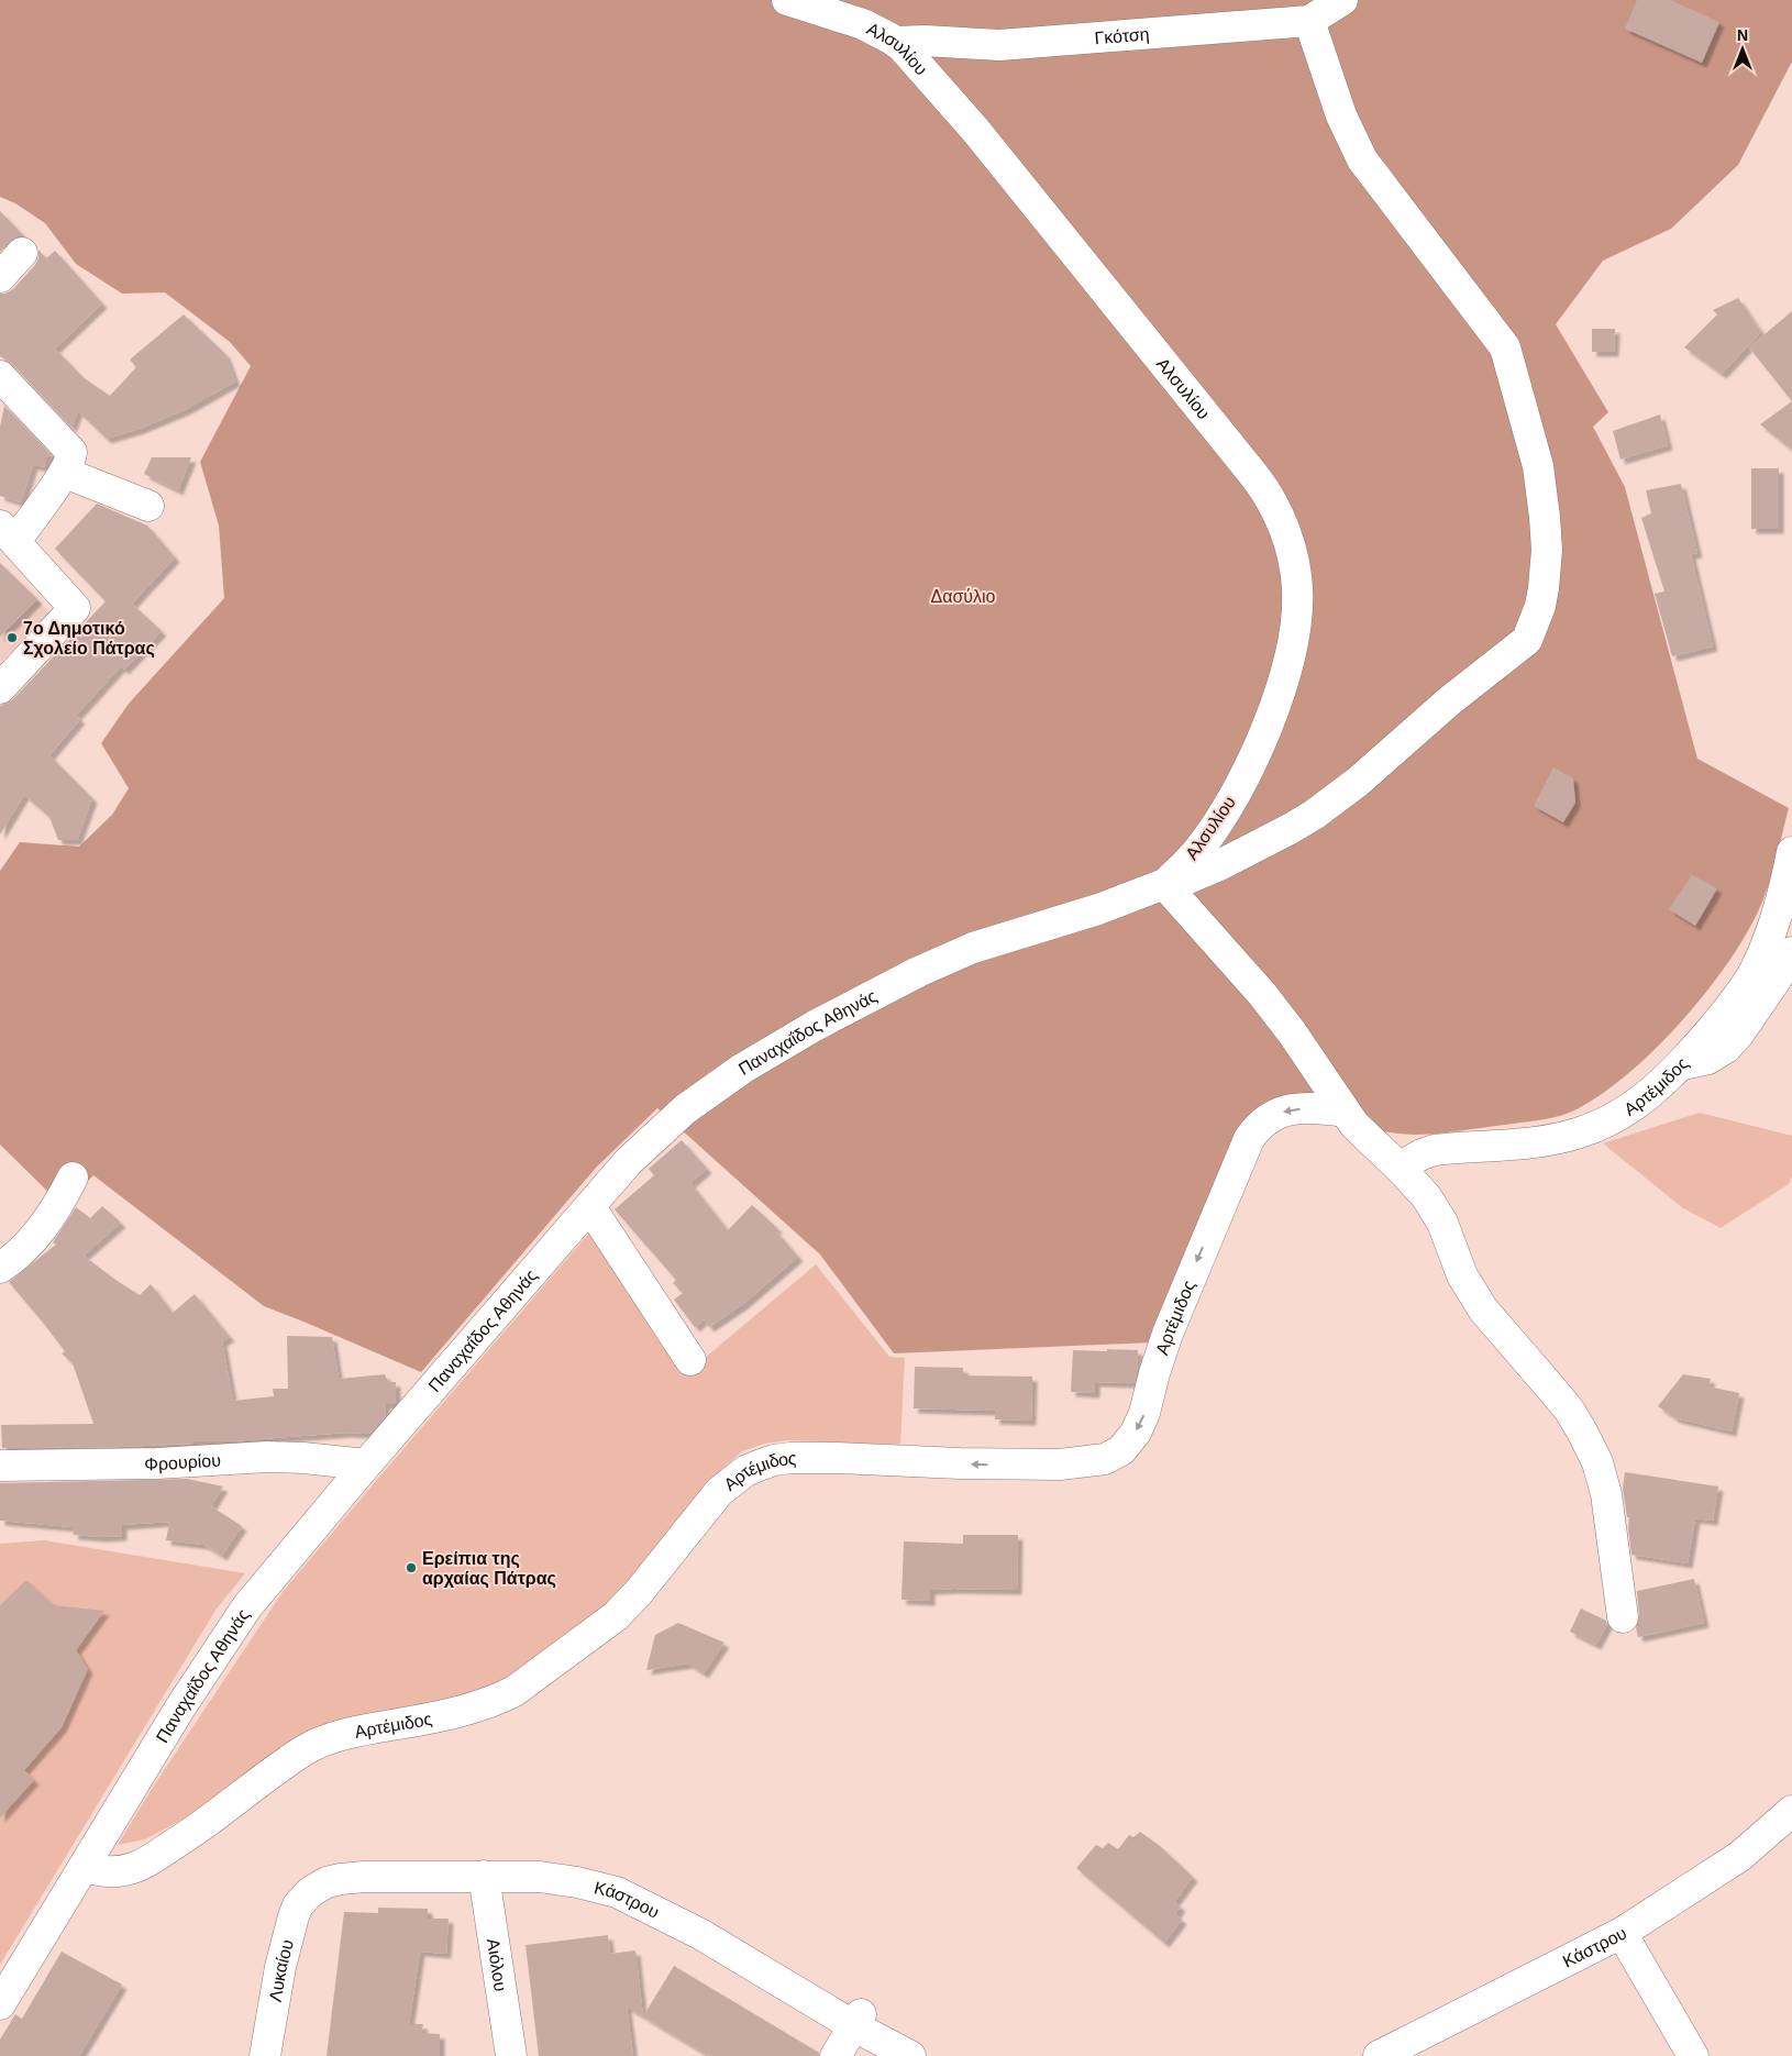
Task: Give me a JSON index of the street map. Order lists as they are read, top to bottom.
{
  "streets": {
    "street": [
      "Γκότση",
      "Αλσυλίου",
      "Παναχαΐδος Αθηνάς",
      "Αρτέμιδος",
      "Φρουρίου",
      "Κάστρου",
      "Αιόλου",
      "Λυκαίου"
    ]
  },
  "crossings": [
    ["Γκότση", "Αλσυλίου"],
    ["Αλσυλίου", "Παναχαΐδος Αθηνάς"],
    ["Παναχαΐδος Αθηνάς", "Αρτέμιδος"],
    ["Παναχαΐδος Αθηνάς", "Φρουρίου"],
    ["Κάστρου", "Αιόλου"],
    ["Κάστρου", "Λυκαίου"]
  ],
  "one_way": ["Αρτέμιδος"],
  "parks": ["Δασύλιο"],
  "places": ["7ο Δημοτικό Σχολείο Πάτρας", "Ερείπια της αρχαίας Πάτρας"],
  "north": "top"
}
